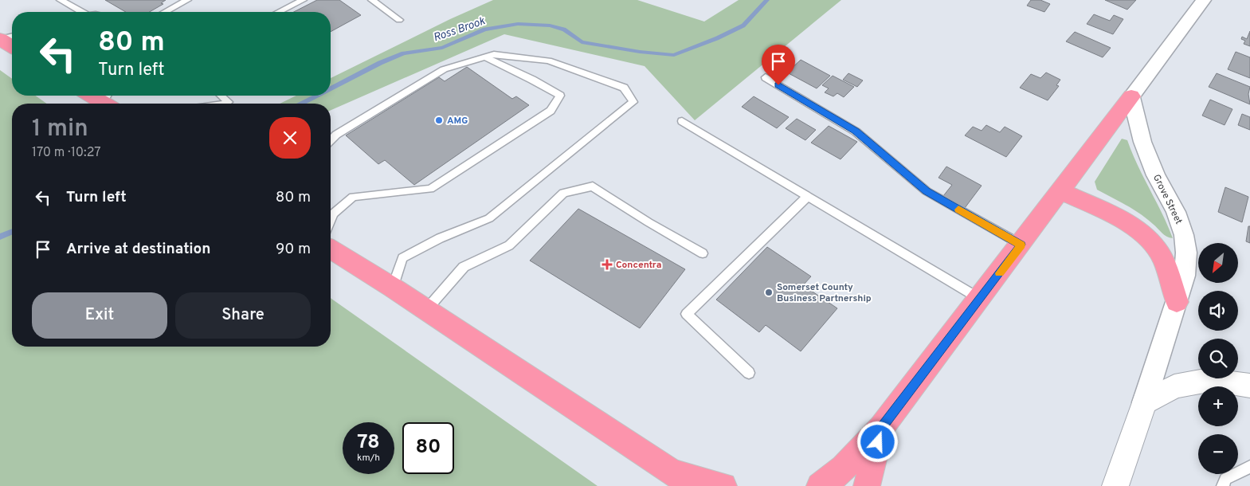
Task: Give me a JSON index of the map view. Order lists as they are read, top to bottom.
{
  "streets": {
    "street": ["Grove Street"]
  },
  "water": ["Ross Brook"],
  "places": {
    "other": ["AMG", "Somerset County Business Partnership"],
    "health": ["Concentra"]
  },
  "north": "bottom left",
  "page": {
    "turn": ["80 m", "Turn left"],
    "heading": ["1 min", "170 m · 10:27"],
    "list": [
      {
        "name": "Turn left",
        "value": "80 m"
      },
      {
        "name": "Arrive at destination",
        "value": "90 m"
      }
    ],
    "map_buttons": ["+", "−"],
    "buttons": ["Exit", "Share"],
    "speed": "78 km/h",
    "limit": "80"
  }
}
